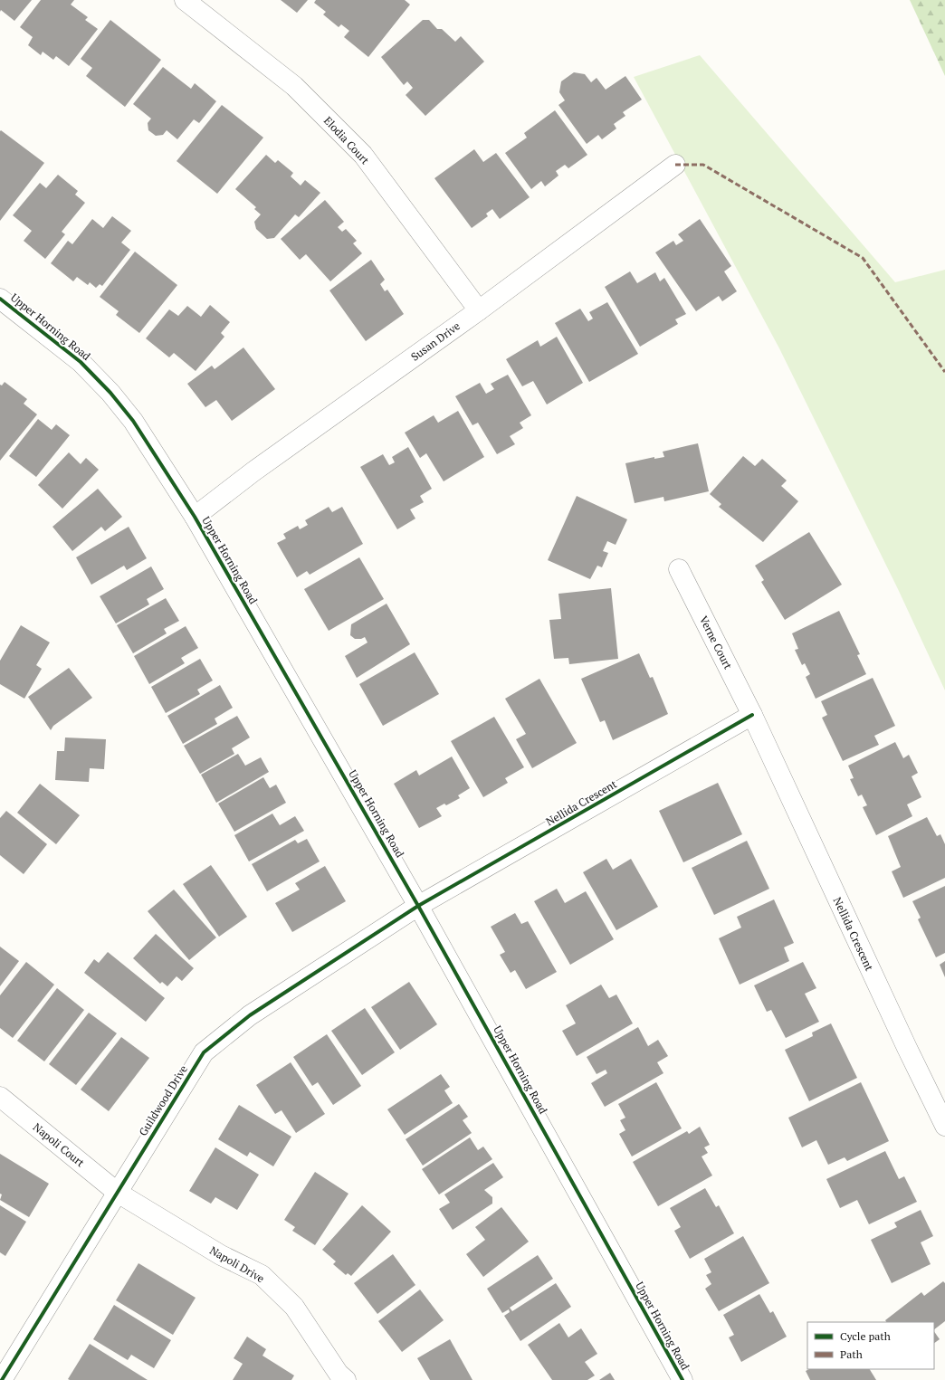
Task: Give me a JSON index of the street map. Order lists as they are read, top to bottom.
{
  "streets": {
    "street": [
      "Elodia Court",
      "Upper Horning Road",
      "Susan Drive",
      "Verne Court",
      "Nellida Crescent",
      "Guildwood Drive",
      "Napoli Court",
      "Napoli Drive"
    ]
  },
  "crossings": [
    ["Elodia Court", "Susan Drive"],
    ["Upper Horning Road", "Susan Drive"],
    ["Upper Horning Road", "Nellida Crescent"],
    ["Upper Horning Road", "Guildwood Drive"],
    ["Verne Court", "Nellida Crescent"],
    ["Nellida Crescent", "Guildwood Drive"],
    ["Guildwood Drive", "Napoli Court"],
    ["Guildwood Drive", "Napoli Drive"],
    ["Napoli Court", "Napoli Drive"]
  ],
  "legend": ["Cycle path", "Path"]
}
